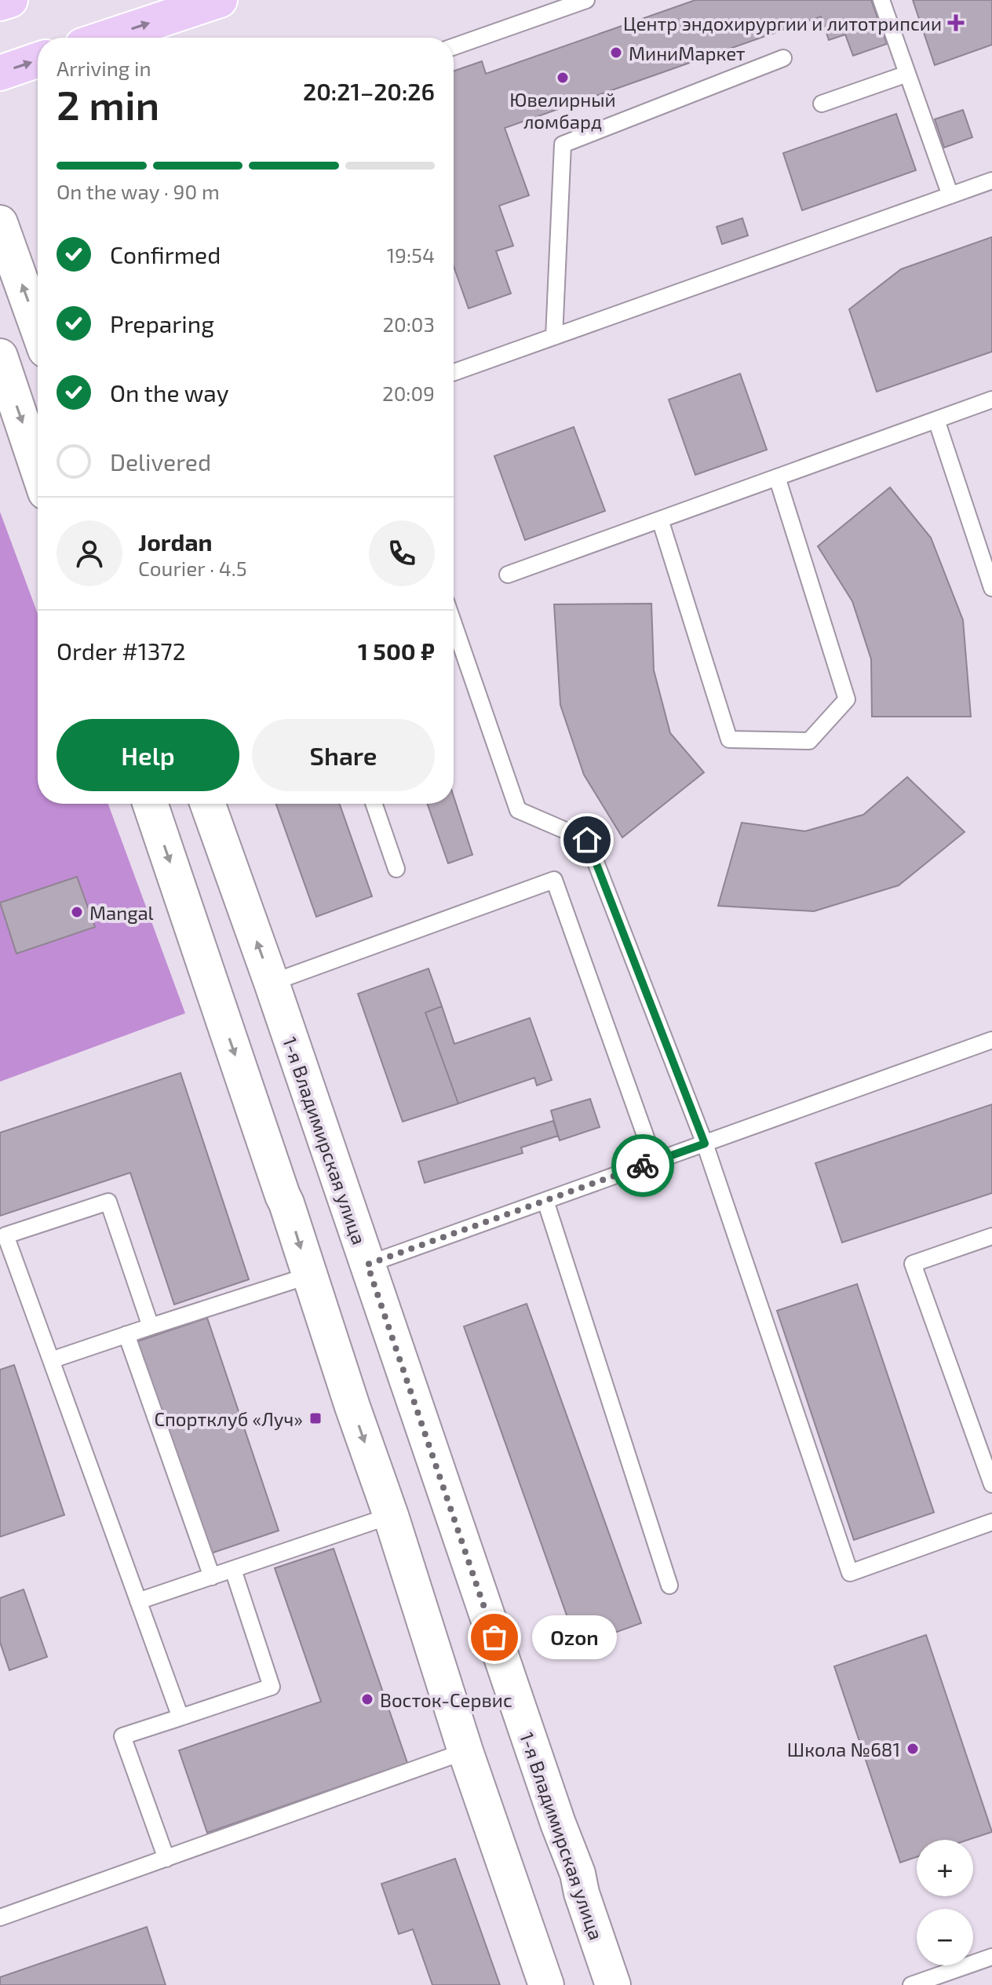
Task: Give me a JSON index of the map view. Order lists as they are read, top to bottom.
{
  "streets": {
    "main road": ["1-я Владимирская улица"]
  },
  "places": {
    "health": ["Центр эндохирургии и литотрипсии"],
    "other": [
      "МиниМаркет",
      "Ювелирный ломбард",
      "Mangal",
      "Ozon",
      "Восток-Сервис",
      "Школа №681"
    ],
    "transit": ["Спортклуб «Луч»"]
  },
  "page": {
    "heading": ["2 min", "Arriving in", "20:21–20:26"],
    "panel": [
      "Jordan",
      "Courier · 4.5",
      "Order #1372",
      "1 500 ₽"
    ],
    "bar": "On the way · 90 m",
    "list": [
      ["Confirmed", "19:54"],
      ["Preparing", "20:03"],
      ["On the way", "20:09"],
      "Delivered"
    ],
    "buttons": ["Help", "Share"],
    "bubble": "Ozon",
    "map_buttons": ["+", "−"]
  }
}
